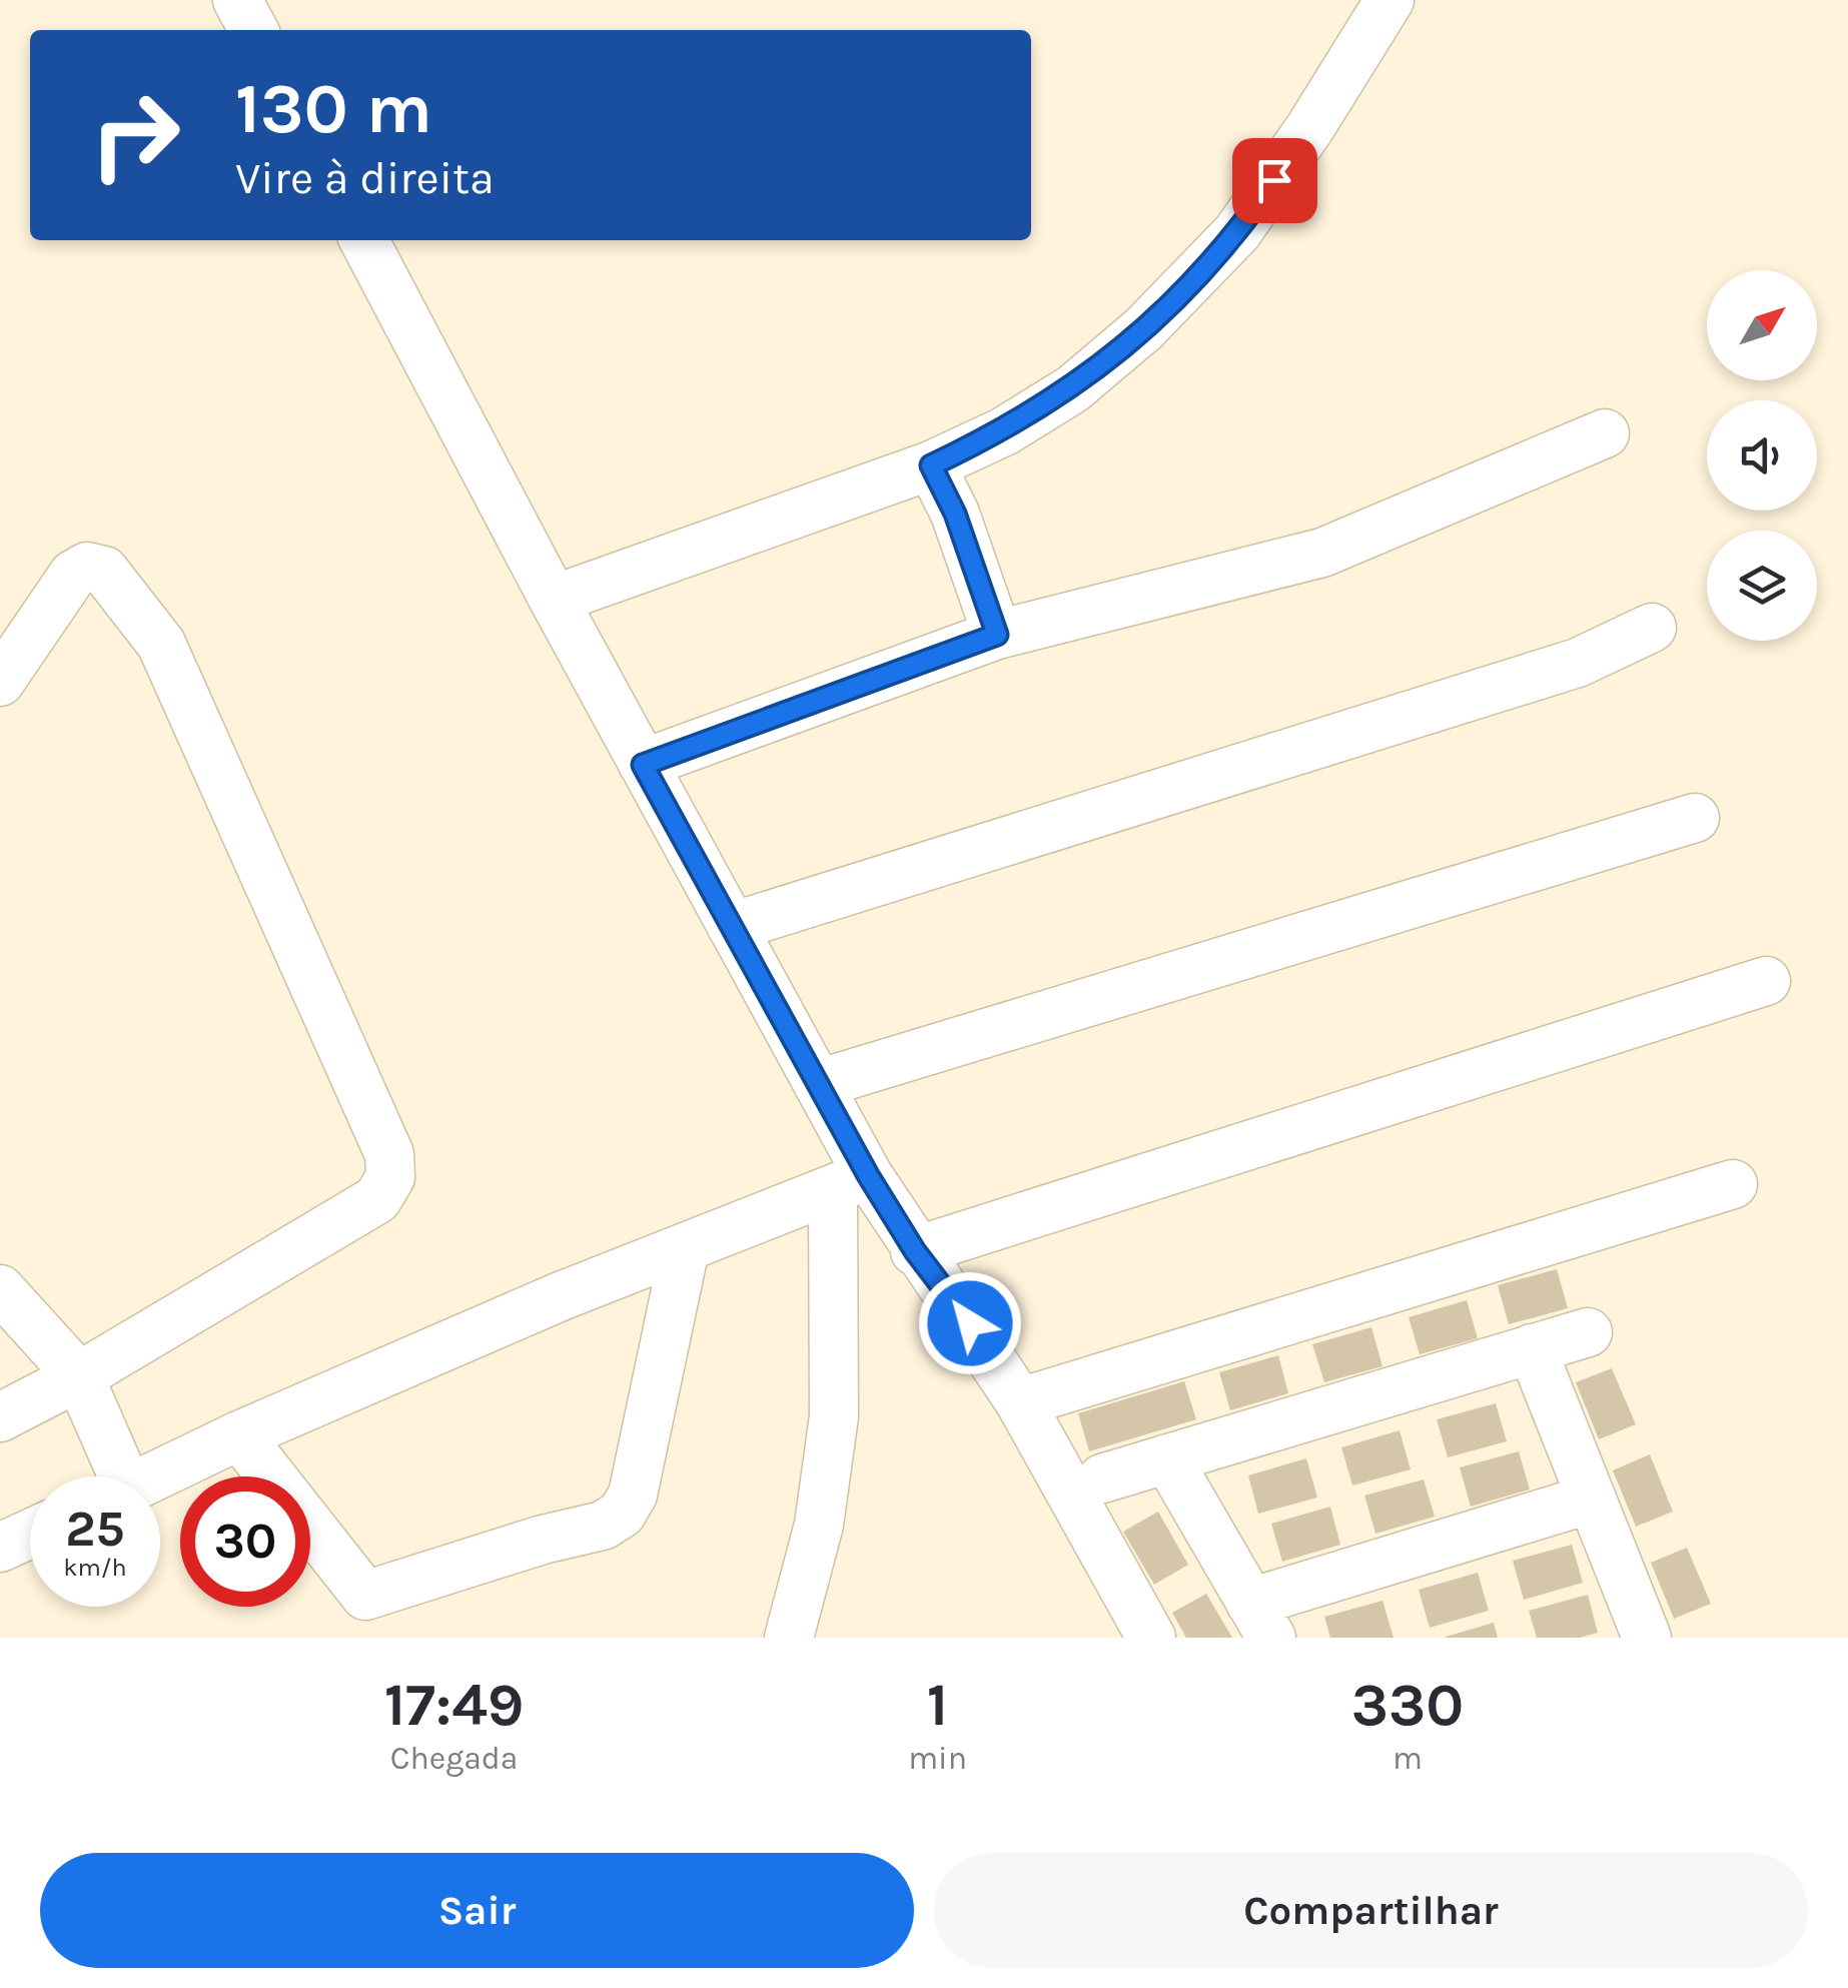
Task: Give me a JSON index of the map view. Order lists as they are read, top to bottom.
{
  "north": "top right",
  "page": {
    "turn": ["130 m", "Vire à direita"],
    "speed": "25 km/h",
    "limit": "30",
    "eta": [
      "17:49",
      "Chegada",
      "1",
      "min",
      "330",
      "m"
    ],
    "buttons": ["Sair", "Compartilhar"]
  }
}
